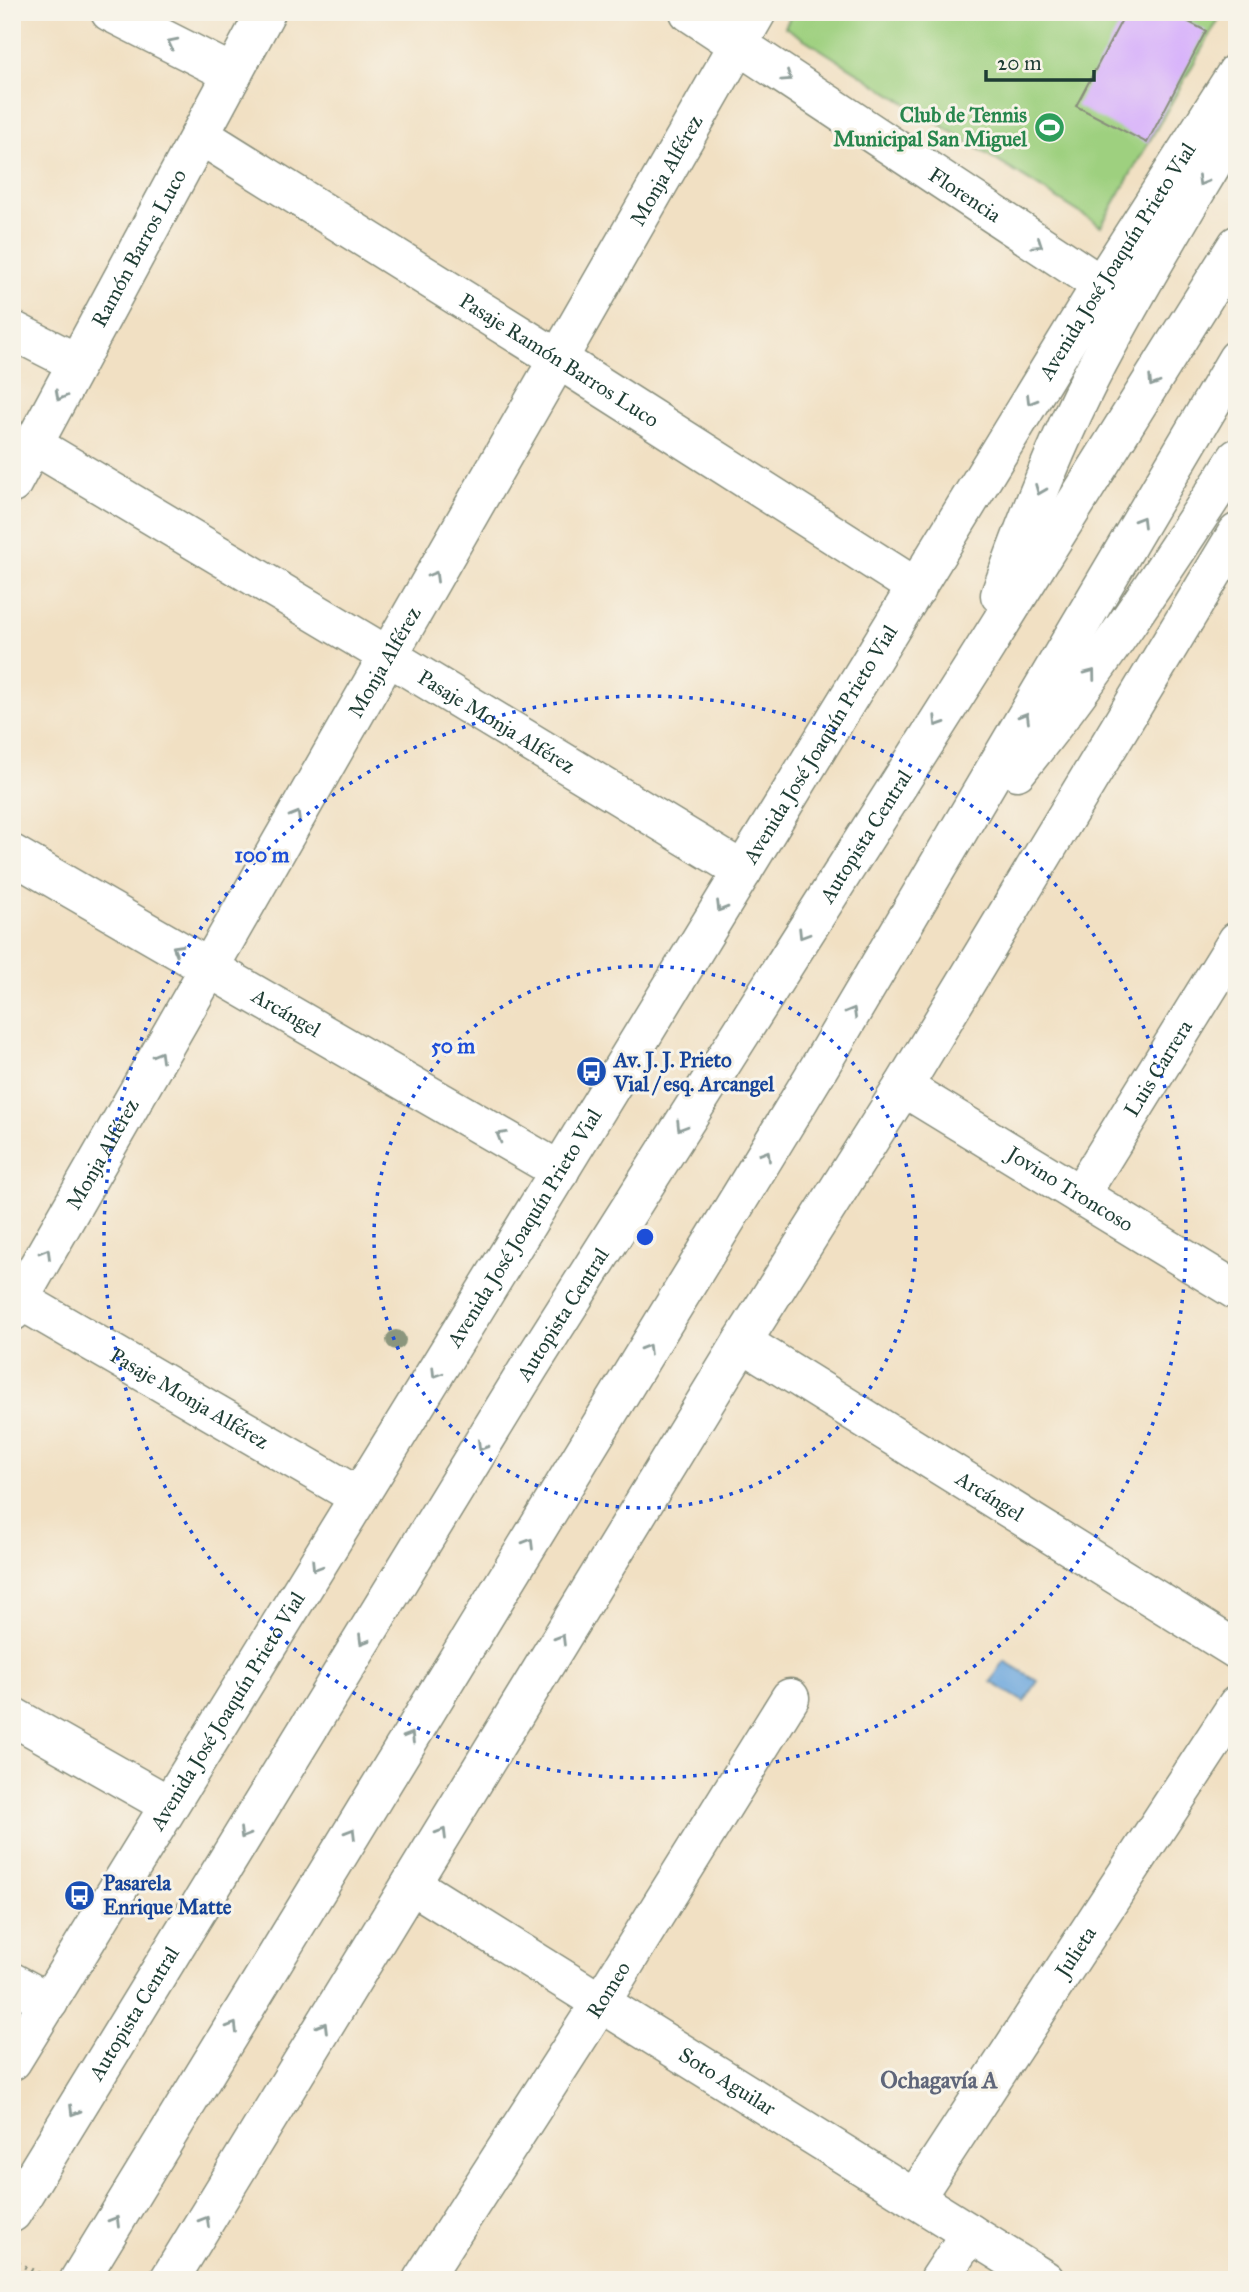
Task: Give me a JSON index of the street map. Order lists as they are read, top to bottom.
{
  "streets": {
    "main road": [
      "Monja Alférez",
      "Florencia",
      "Ramón Barros Luco",
      "Avenida José Joaquín Prieto Vial",
      "Pasaje Ramón Barros Luco",
      "Pasaje Monja Alférez",
      "Autopista Central",
      "Arcángel",
      "Luis Carrera",
      "Jovino Troncoso",
      "Julieta",
      "Romeo",
      "Soto Aguilar"
    ]
  },
  "crossings": [
    ["Monja Alférez", "Florencia"],
    ["Monja Alférez", "Pasaje Ramón Barros Luco"],
    ["Monja Alférez", "Pasaje Monja Alférez"],
    ["Monja Alférez", "Arcángel"],
    ["Florencia", "Avenida José Joaquín Prieto Vial"],
    ["Ramón Barros Luco", "Pasaje Ramón Barros Luco"],
    ["Ramón Barros Luco", "Pasaje Monja Alférez"],
    ["Avenida José Joaquín Prieto Vial", "Pasaje Ramón Barros Luco"],
    ["Avenida José Joaquín Prieto Vial", "Pasaje Monja Alférez"],
    ["Avenida José Joaquín Prieto Vial", "Arcángel"],
    ["Luis Carrera", "Jovino Troncoso"],
    ["Julieta", "Soto Aguilar"],
    ["Romeo", "Soto Aguilar"]
  ],
  "one_way": ["Monja Alférez", "Florencia", "Arcángel"],
  "districts": ["Ochagavía A"],
  "places": {
    "sports": ["Club de Tennis Municipal San Miguel"],
    "bus stop": ["Av. J. J. Prieto Vial / esq. Arcangel", "Pasarela Enrique Matte"]
  },
  "scale_bar": "20 m",
  "rings": ["100 m", "50 m"]
}
